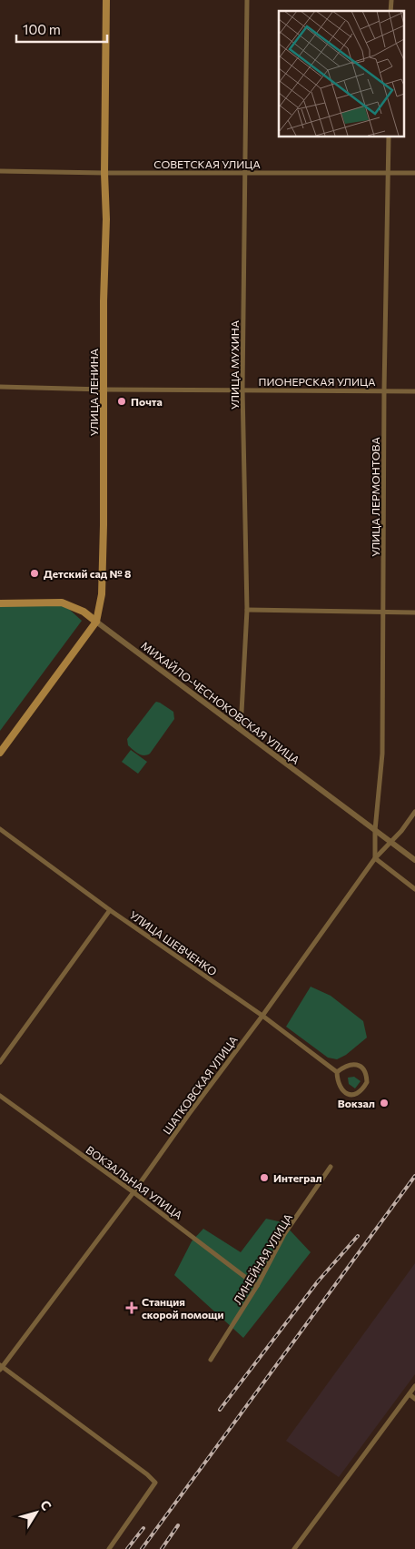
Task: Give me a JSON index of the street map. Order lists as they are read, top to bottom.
{
  "streets": {
    "main road": ["УЛИЦА ЛЕНИНА", "МИХАЙЛО-ЧЕСНОКОВСКАЯ УЛИЦА"],
    "street": [
      "СОВЕТСКАЯ УЛИЦА",
      "УЛИЦА МУХИНА",
      "ПИОНЕРСКАЯ УЛИЦА",
      "УЛИЦА ЛЕРМОНТОВА",
      "УЛИЦА ШЕВЧЕНКО",
      "ШАТКОВСКАЯ УЛИЦА",
      "ВОКЗАЛЬНАЯ УЛИЦА",
      "ЛИНЕЙНАЯ УЛИЦА"
    ]
  },
  "crossings": [
    ["СОВЕТСКАЯ УЛИЦА", "УЛИЦА МУХИНА"],
    ["СОВЕТСКАЯ УЛИЦА", "УЛИЦА ЛЕНИНА"],
    ["СОВЕТСКАЯ УЛИЦА", "УЛИЦА ЛЕРМОНТОВА"],
    ["УЛИЦА МУХИНА", "ПИОНЕРСКАЯ УЛИЦА"],
    ["УЛИЦА МУХИНА", "МИХАЙЛО-ЧЕСНОКОВСКАЯ УЛИЦА"],
    ["ПИОНЕРСКАЯ УЛИЦА", "УЛИЦА ЛЕНИНА"],
    ["ПИОНЕРСКАЯ УЛИЦА", "УЛИЦА ЛЕРМОНТОВА"],
    ["УЛИЦА ЛЕНИНА", "МИХАЙЛО-ЧЕСНОКОВСКАЯ УЛИЦА"],
    ["УЛИЦА ЛЕРМОНТОВА", "МИХАЙЛО-ЧЕСНОКОВСКАЯ УЛИЦА"],
    ["УЛИЦА ЛЕРМОНТОВА", "ШАТКОВСКАЯ УЛИЦА"],
    ["МИХАЙЛО-ЧЕСНОКОВСКАЯ УЛИЦА", "ШАТКОВСКАЯ УЛИЦА"],
    ["УЛИЦА ШЕВЧЕНКО", "ШАТКОВСКАЯ УЛИЦА"],
    ["ШАТКОВСКАЯ УЛИЦА", "ВОКЗАЛЬНАЯ УЛИЦА"],
    ["ВОКЗАЛЬНАЯ УЛИЦА", "ЛИНЕЙНАЯ УЛИЦА"]
  ],
  "places": {
    "other": [
      "Почта",
      "Детский сад № 8",
      "Вокзал",
      "Интеграл"
    ],
    "health": ["Станция скорой помощи"]
  },
  "scale_bar": "100 m",
  "north": "top right"
}
